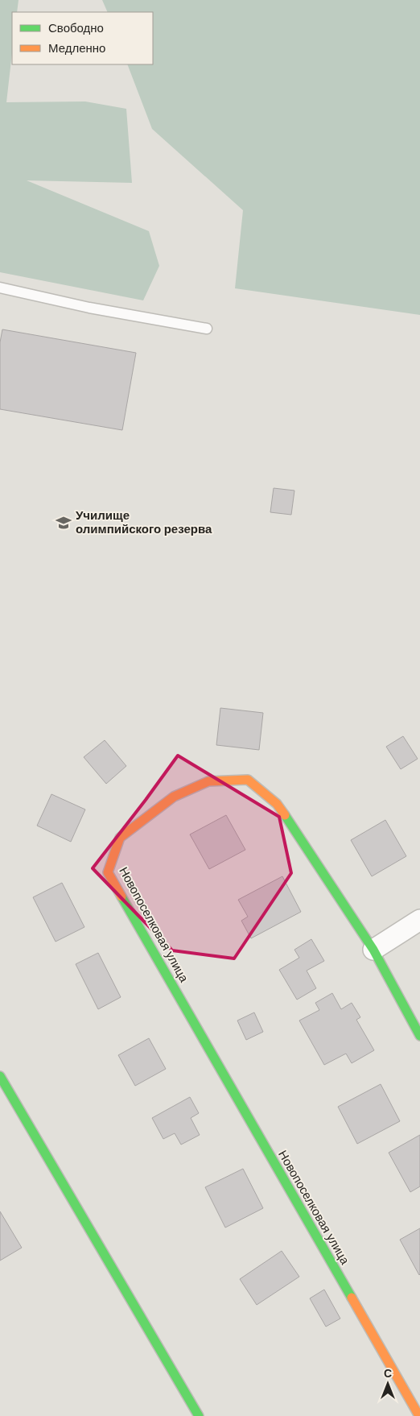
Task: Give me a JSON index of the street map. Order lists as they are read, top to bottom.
{
  "streets": {
    "street": ["Новопоселковая улица"]
  },
  "places": {
    "school or university": ["Училище олимпийского резерва"]
  },
  "legend": ["Свободно", "Медленно"],
  "north": "top"
}
